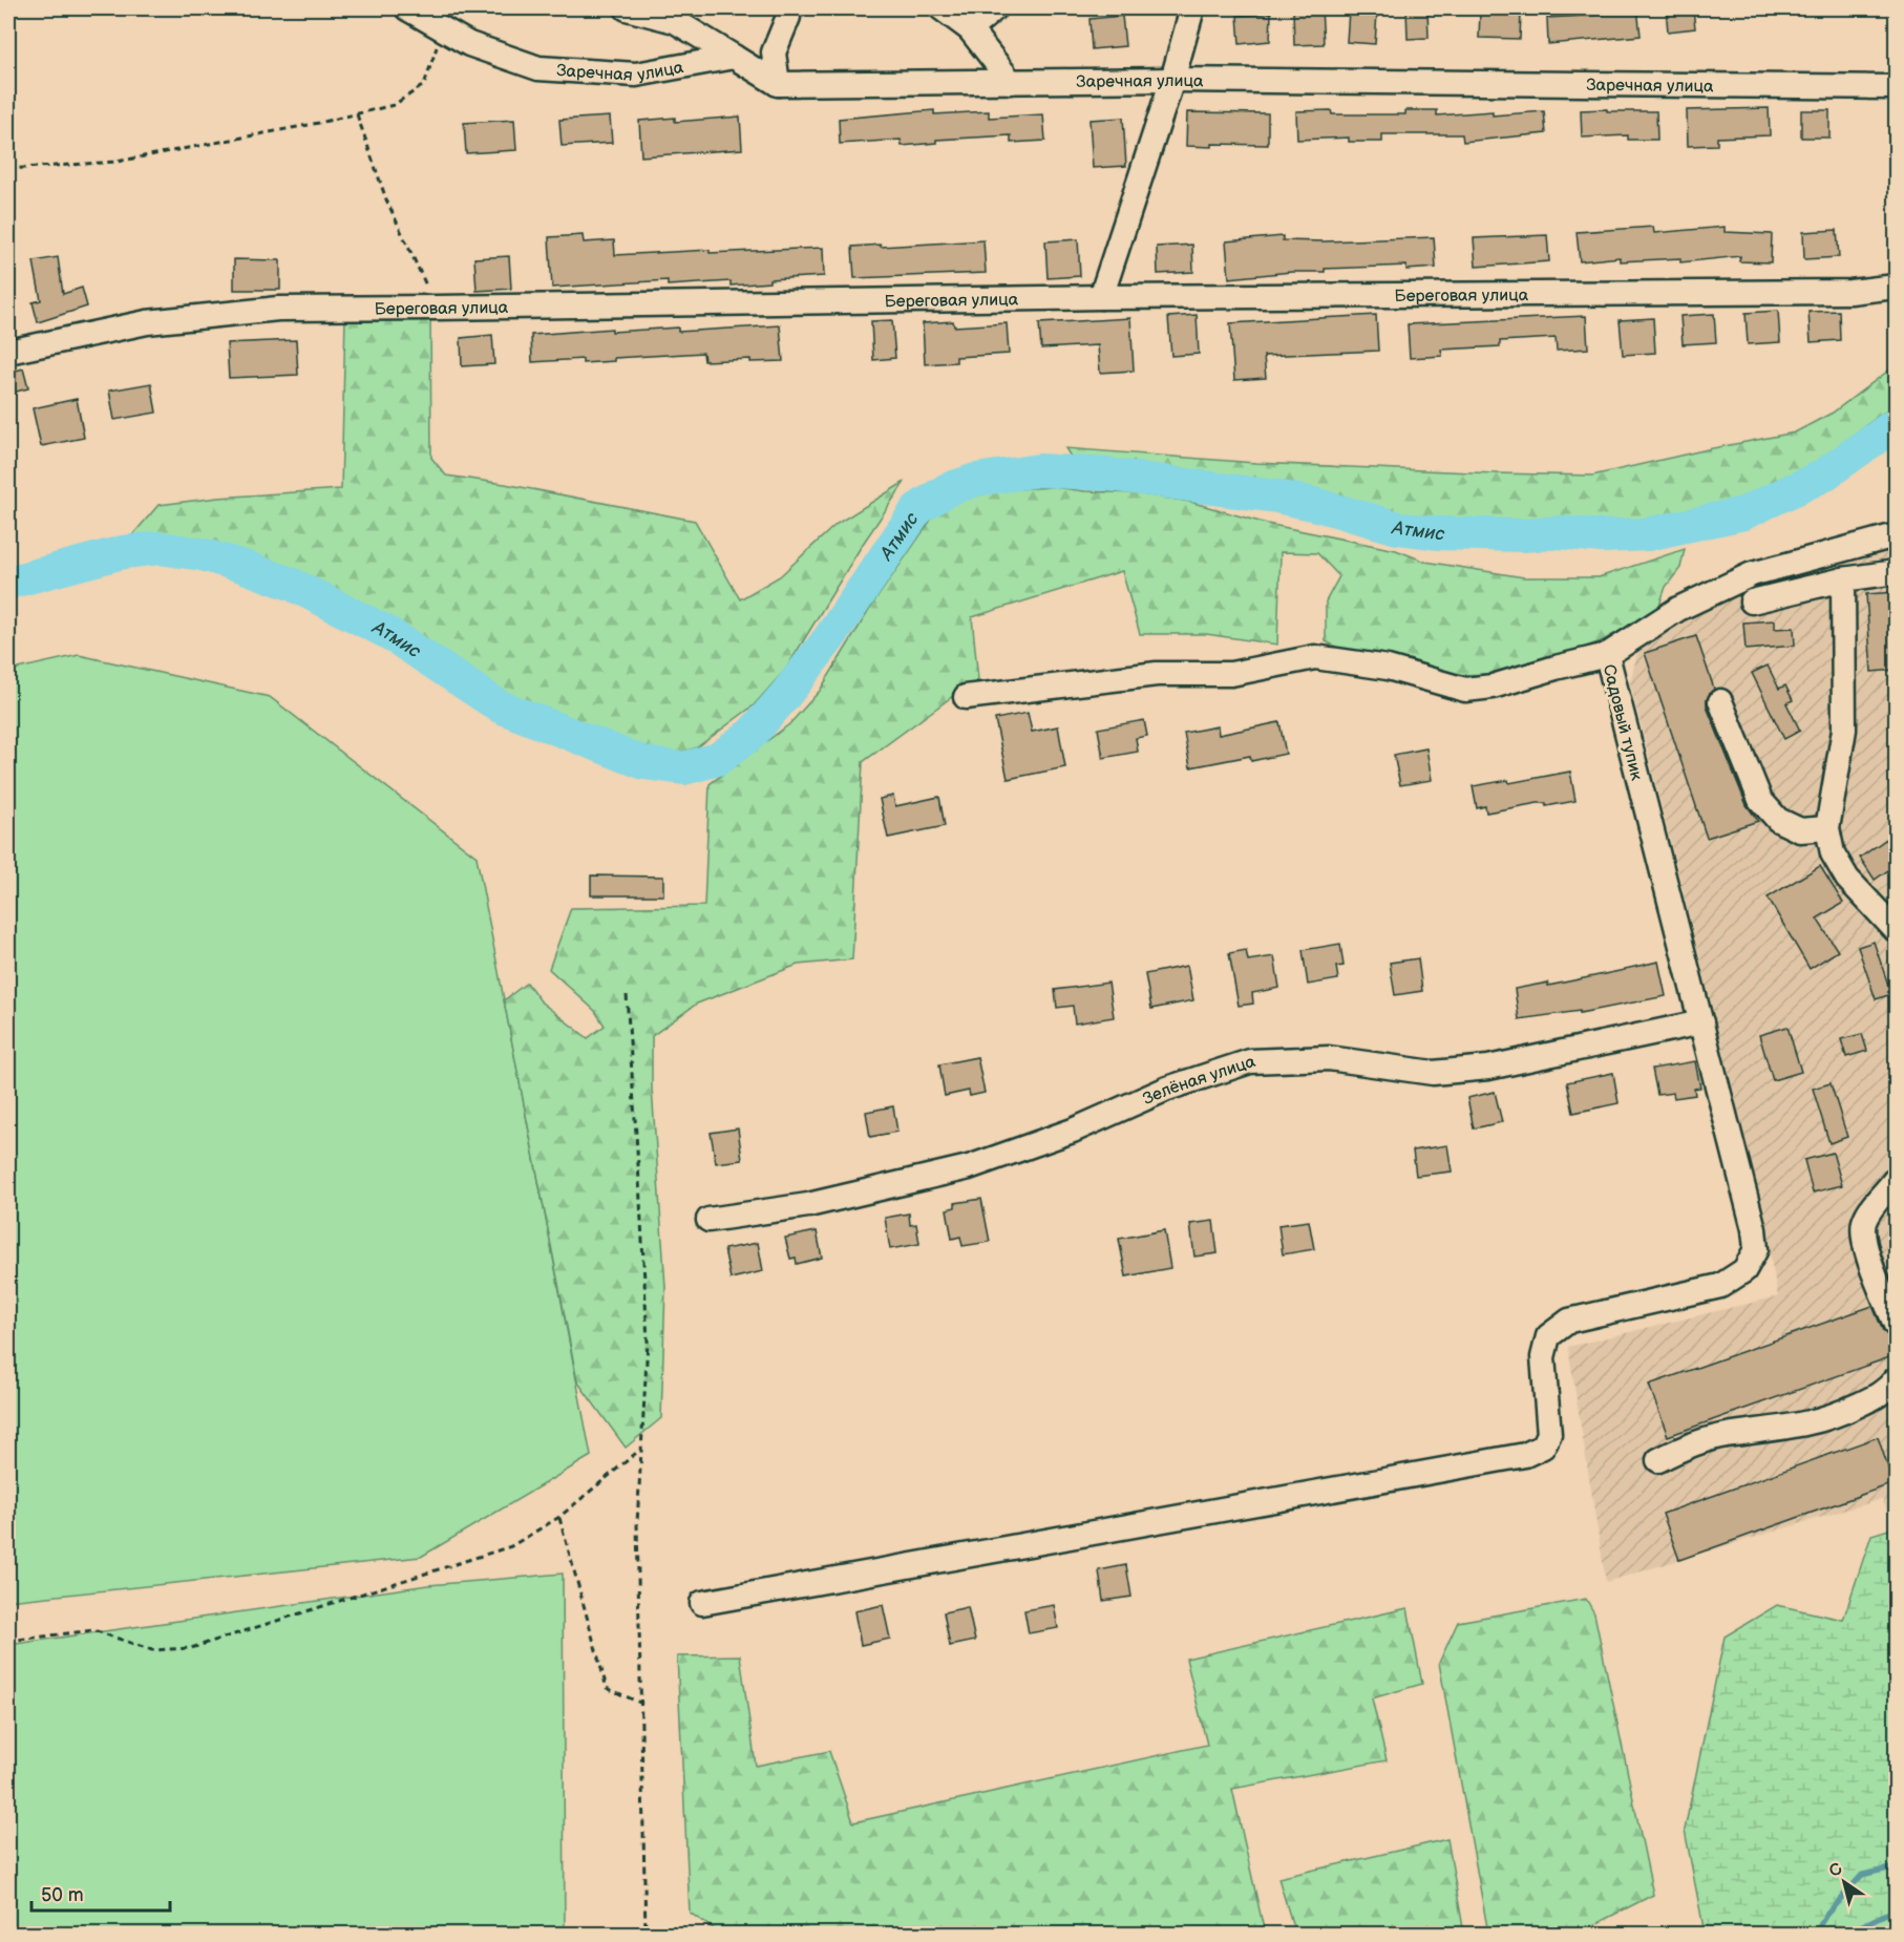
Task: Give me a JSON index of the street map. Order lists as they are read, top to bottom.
{
  "streets": {
    "street": [
      "Заречная улица",
      "Береговая улица",
      "Садовый тупик",
      "Зелёная улица"
    ]
  },
  "crossings": [
    ["Садовый тупик", "Зелёная улица"]
  ],
  "water": ["Атмис"],
  "scale_bar": "50 m",
  "north": "top left"
}
